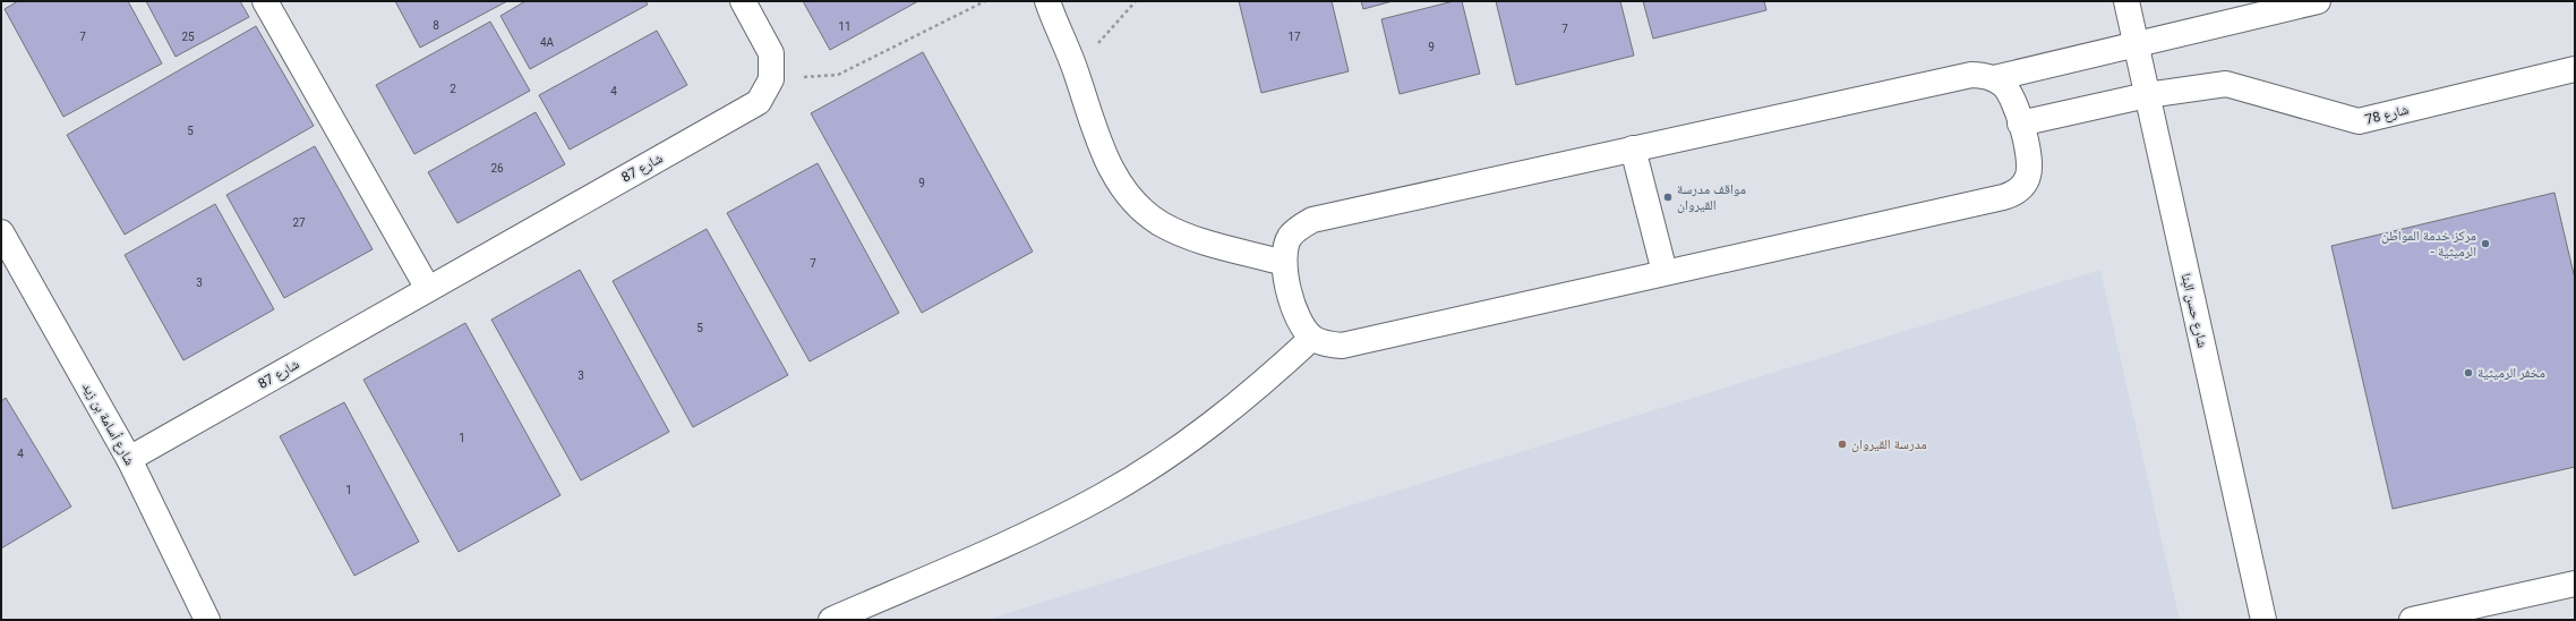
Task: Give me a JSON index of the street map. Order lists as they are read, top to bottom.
{
  "streets": {
    "street": [
      "شارع 78",
      "شارع 87",
      "شارع حسن البنا",
      "شارع أسامة بن زيد"
    ]
  },
  "crossings": [
    ["شارع 78", "شارع حسن البنا"],
    ["شارع 87", "شارع أسامة بن زيد"]
  ],
  "places": [
    "مواقف مدرسة القيروان",
    "مركز خدمة المواطن - الرميثية",
    "مخفر الرميثية",
    "مدرسة القيروان"
  ],
  "house_numbers": [
    "8",
    "11",
    "7",
    "7",
    "25",
    "17",
    "4A",
    "9",
    "2",
    "4",
    "5",
    "26",
    "9",
    "27",
    "7",
    "3",
    "5",
    "3",
    "1",
    "4",
    "1"
  ]
}
